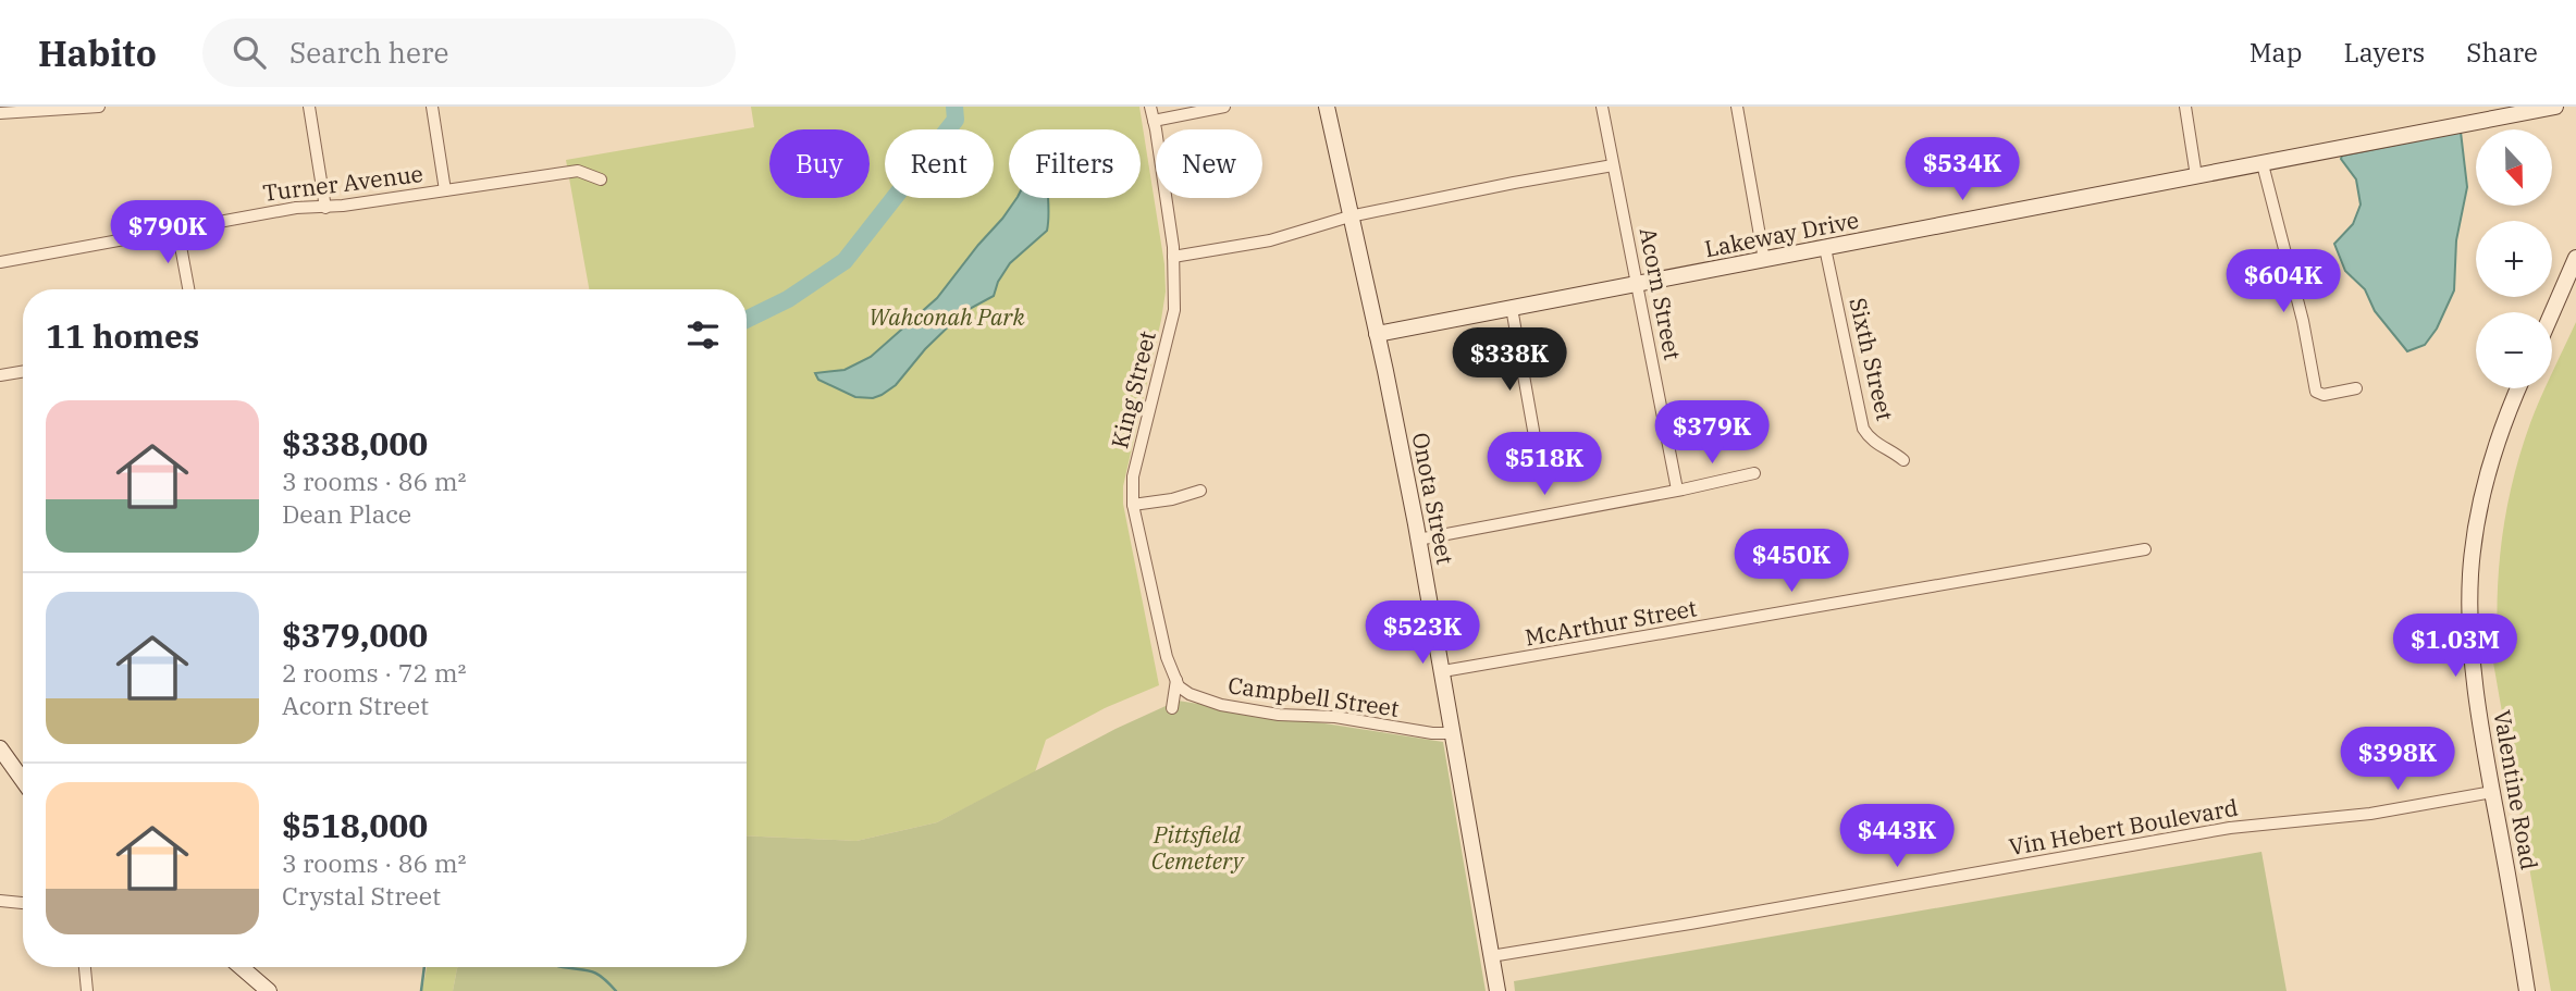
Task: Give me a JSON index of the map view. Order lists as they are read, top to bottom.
{
  "streets": {
    "street": [
      "Turner Avenue",
      "Lakeway Drive",
      "Acorn Street",
      "Sixth Street",
      "King Street",
      "Onota Street",
      "McArthur Street",
      "Campbell Street",
      "Valentine Road",
      "Vin Hebert Boulevard"
    ]
  },
  "crossings": [
    ["Lakeway Drive", "Acorn Street"],
    ["Lakeway Drive", "Sixth Street"],
    ["Lakeway Drive", "Onota Street"],
    ["King Street", "Campbell Street"],
    ["Onota Street", "McArthur Street"],
    ["Onota Street", "Campbell Street"],
    ["Onota Street", "Vin Hebert Boulevard"],
    ["Valentine Road", "Vin Hebert Boulevard"]
  ],
  "parks": ["Wahconah Park", "Pittsfield Cemetery"],
  "north": "bottom",
  "page": {
    "header": "Habito",
    "search": "Search here",
    "nav": ["Map", "Layers", "Share"],
    "map_buttons": ["+", "−"],
    "chip": [
      "Buy",
      "Rent",
      "Filters",
      "New"
    ],
    "price": [
      "$534K",
      "$790K",
      "$604K",
      "$338K",
      "$379K",
      "$518K",
      "$450K",
      "$523K",
      "$1.03M",
      "$398K",
      "$443K"
    ],
    "heading": "11 homes",
    "list": [
      {
        "name": "$338,000",
        "note": "3 rooms · 86 m² · Dean Place"
      },
      {
        "name": "$379,000",
        "note": "2 rooms · 72 m² · Acorn Street"
      },
      {
        "name": "$518,000",
        "note": "3 rooms · 86 m² · Crystal Street"
      }
    ]
  }
}
